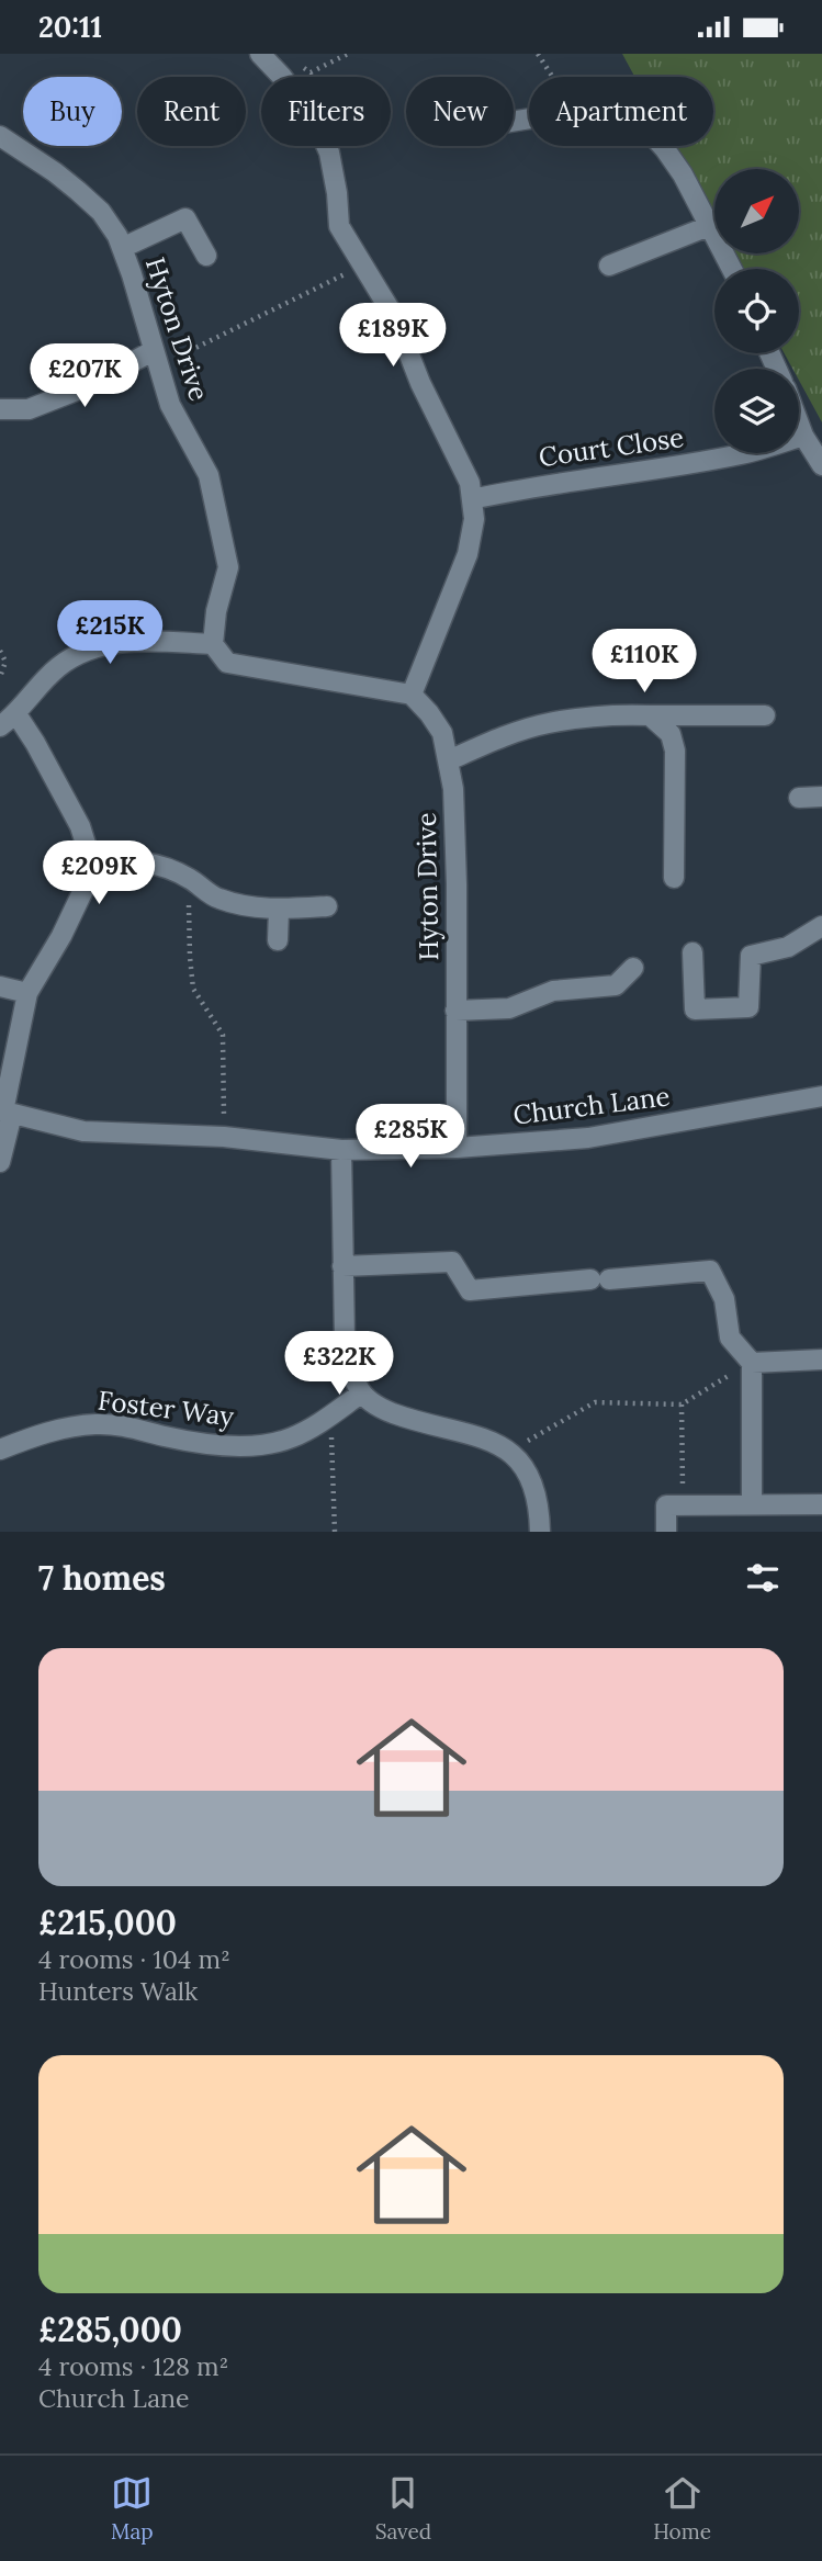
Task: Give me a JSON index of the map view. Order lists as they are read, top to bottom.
{
  "streets": {
    "street": [
      "Hyton Drive",
      "Court Close",
      "Church Lane",
      "Foster Way"
    ]
  },
  "crossings": [
    ["Hyton Drive", "Church Lane"]
  ],
  "north": "top right",
  "page": {
    "status": "20:11",
    "chip": [
      "Buy",
      "Rent",
      "Filters",
      "New",
      "Apartment"
    ],
    "price": [
      "£189K",
      "£207K",
      "£215K",
      "£110K",
      "£209K",
      "£285K",
      "£322K"
    ],
    "heading": "7 homes",
    "list": [
      {
        "name": "£215,000",
        "note": "4 rooms · 104 m² · Hunters Walk"
      },
      {
        "name": "£285,000",
        "note": "4 rooms · 128 m² · Church Lane"
      }
    ],
    "tabs": ["Map", "Saved", "Home"]
  }
}
